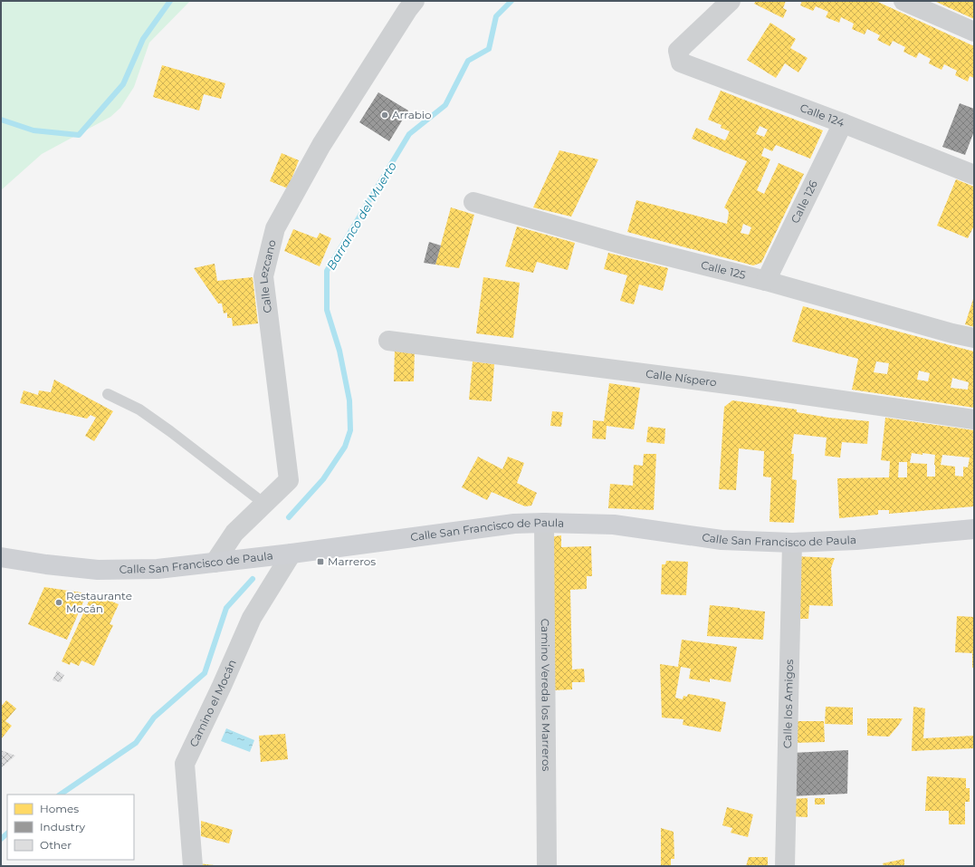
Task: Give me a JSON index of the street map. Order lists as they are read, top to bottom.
{
  "streets": {
    "main road": ["Calle San Francisco de Paula"],
    "street": [
      "Calle 124",
      "Calle 126",
      "Calle 125",
      "Calle Lezcano",
      "Calle Níspero",
      "Camino Vereda los Marreros",
      "Camino el Mocán",
      "Calle los Amigos"
    ]
  },
  "crossings": [
    ["Calle 124", "Calle 126"],
    ["Calle 126", "Calle 125"],
    ["Calle Lezcano", "Calle San Francisco de Paula"],
    ["Calle San Francisco de Paula", "Camino Vereda los Marreros"],
    ["Calle San Francisco de Paula", "Camino el Mocán"],
    ["Calle San Francisco de Paula", "Calle los Amigos"]
  ],
  "water": ["Barranco del Muerto"],
  "places": {
    "other": ["Arrabio", "Restaurante Mocán"],
    "transit": ["Marreros"]
  },
  "legend": ["Homes", "Industry", "Other"]
}
